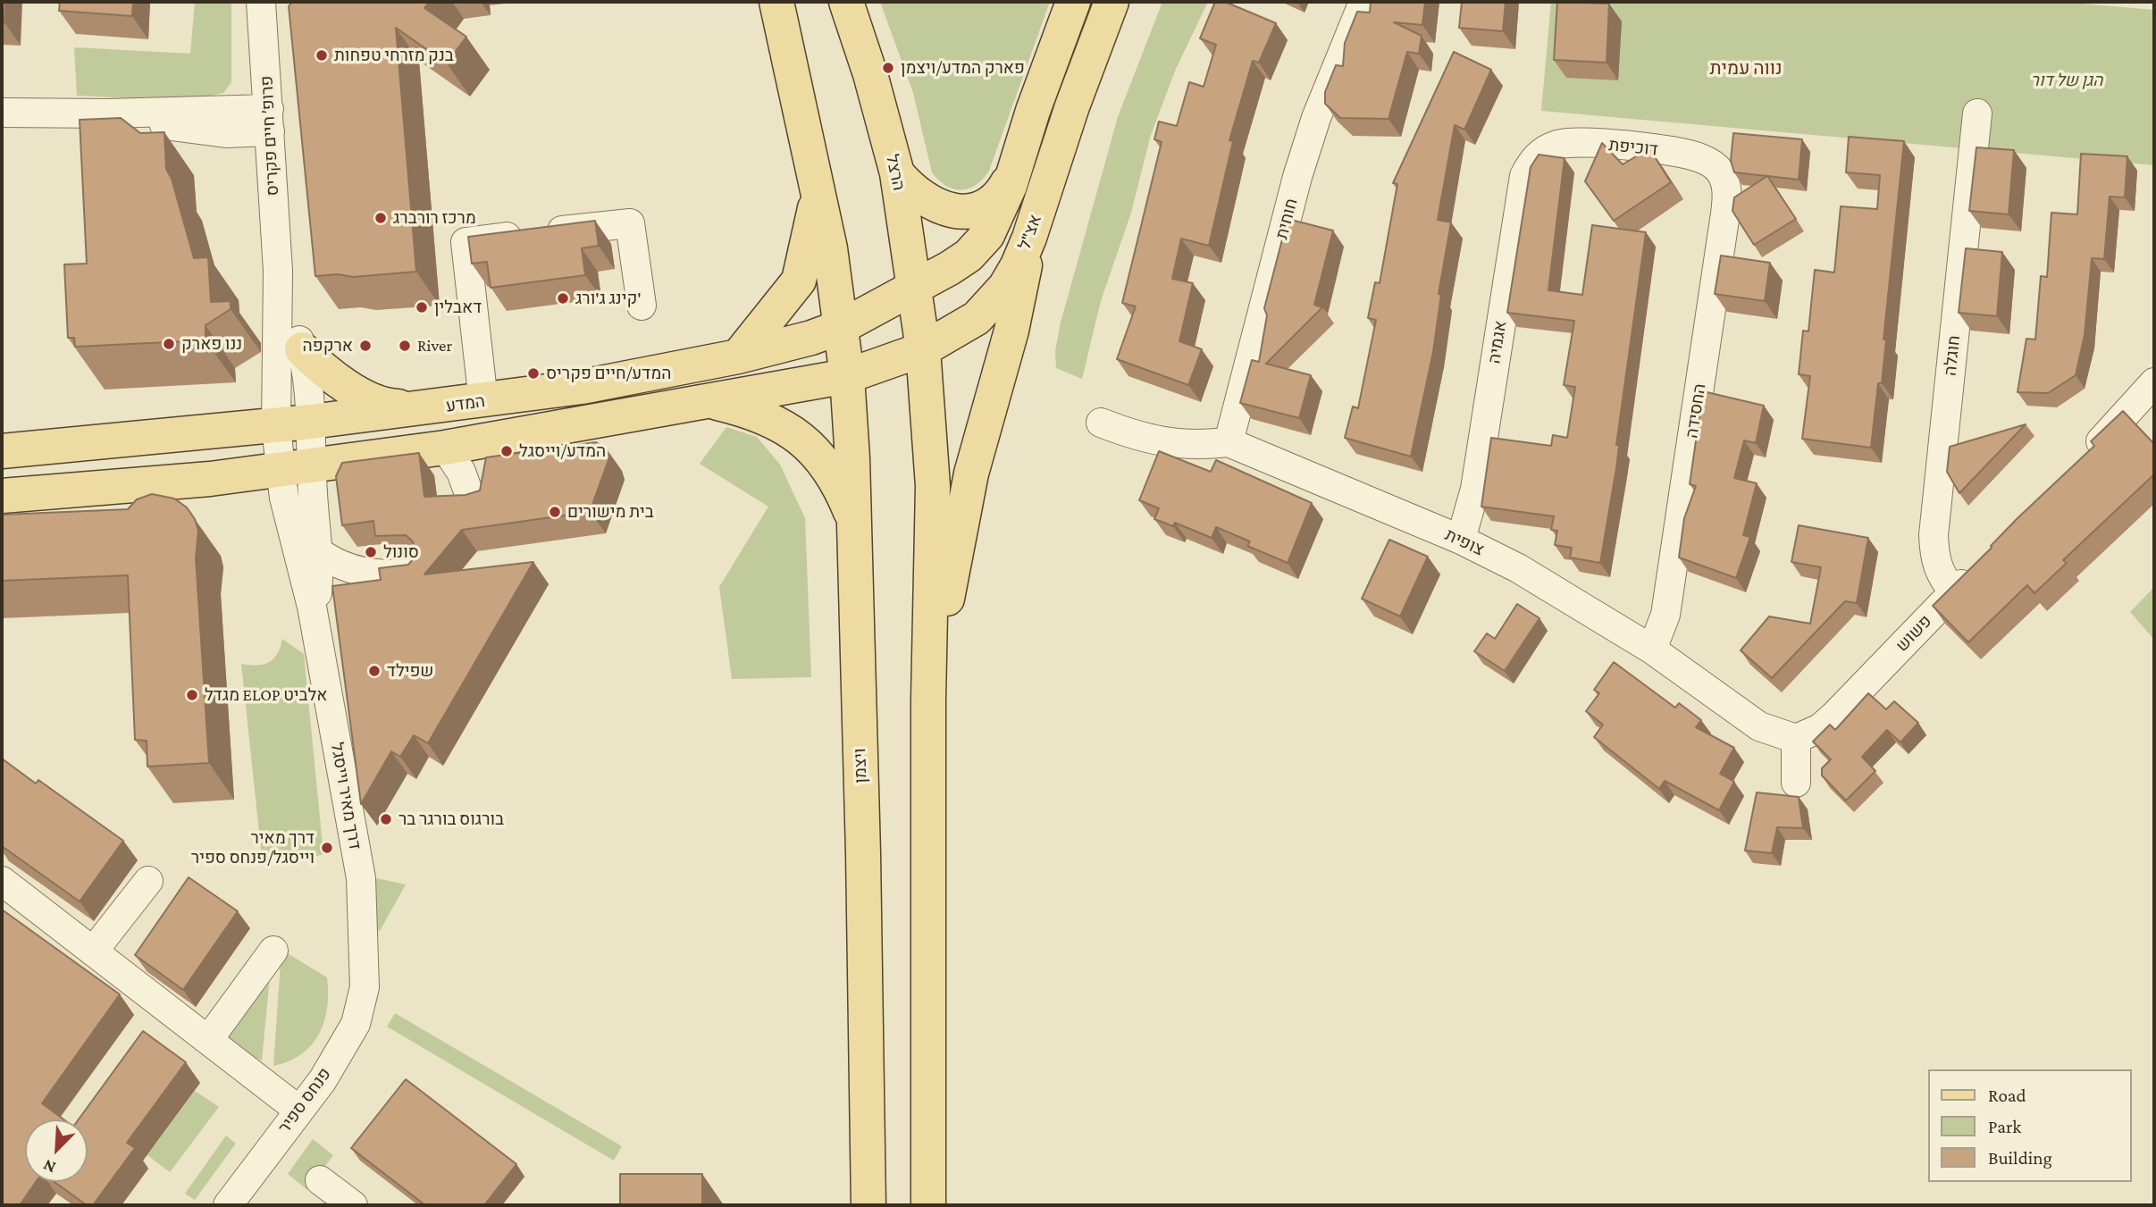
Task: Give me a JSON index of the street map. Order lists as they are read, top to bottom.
{
  "streets": {
    "main road": [
      "הרצל",
      "אצ\"ל",
      "המדע",
      "ויצמן"
    ],
    "street": [
      "פרופ׳ חיים פקריס",
      "דוכיפת",
      "חוחית",
      "אגמיה",
      "חוגלה",
      "החסידה",
      "צופית",
      "פשוש",
      "דרך מאיר וייסגל",
      "פנחס ספיר"
    ]
  },
  "crossings": [
    ["פרופ׳ חיים פקריס", "המדע"],
    ["פרופ׳ חיים פקריס", "דרך מאיר וייסגל"],
    ["דוכיפת", "אגמיה"],
    ["דוכיפת", "החסידה"],
    ["הרצל", "אצ\"ל"],
    ["הרצל", "המדע"],
    ["חוחית", "צופית"],
    ["אצ\"ל", "המדע"],
    ["אצ\"ל", "ויצמן"],
    ["אגמיה", "צופית"],
    ["חוגלה", "פשוש"],
    ["המדע", "ויצמן"],
    ["החסידה", "צופית"],
    ["צופית", "פשוש"],
    ["דרך מאיר וייסגל", "פנחס ספיר"]
  ],
  "districts": ["נווה עמית"],
  "parks": ["הגן של דור"],
  "places": [
    "בנק מזרחי טפחות",
    "פארק המדע/ויצמן",
    "מרכז רורברג",
    "קינג ג'ורג'",
    "דאבלין",
    "ננו פארק",
    "ארקפה",
    "River",
    "המדע/חיים פקריס",
    "המדע/וייסגל",
    "בית מישורים",
    "סונול",
    "שפילד",
    "מגדל ELOP אלביט",
    "בורגוס בורגר בר",
    "דרך מאיר וייסגל/פנחס ספיר"
  ],
  "legend": ["Road", "Park", "Building"],
  "north": "bottom left"
}
